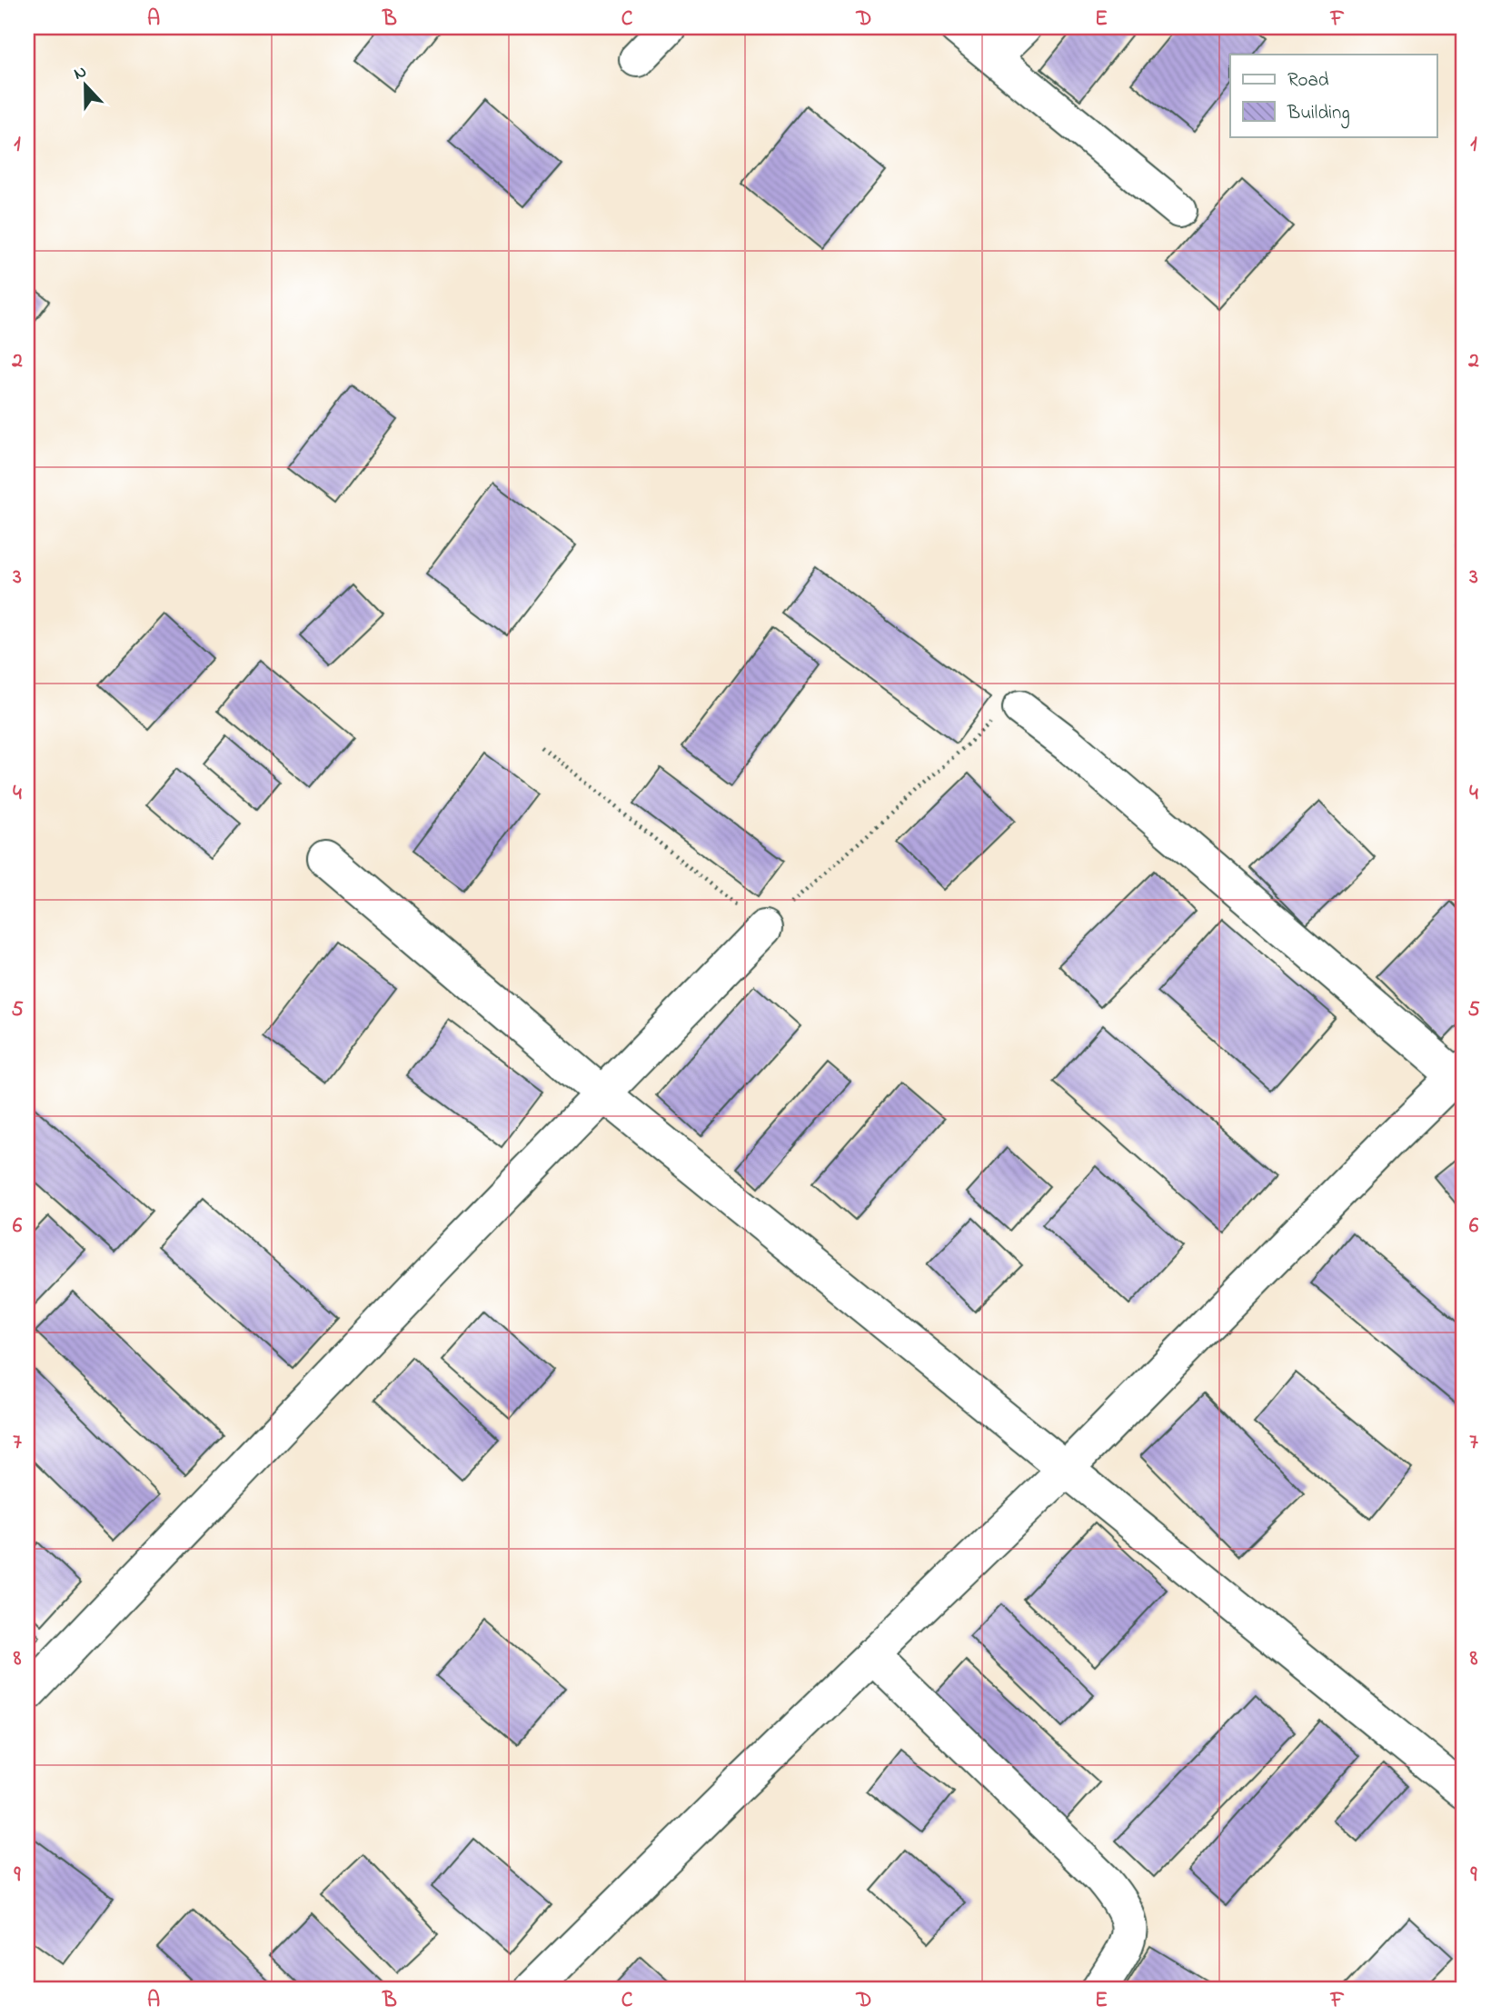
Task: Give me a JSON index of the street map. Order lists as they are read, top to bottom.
{
  "legend": ["Road", "Building"],
  "north": "top",
  "grid": {
    "columns": [
      "A",
      "B",
      "C",
      "D",
      "E",
      "F"
    ],
    "rows": [
      "1",
      "2",
      "3",
      "4",
      "5",
      "6",
      "7",
      "8",
      "9"
    ]
  }
}
